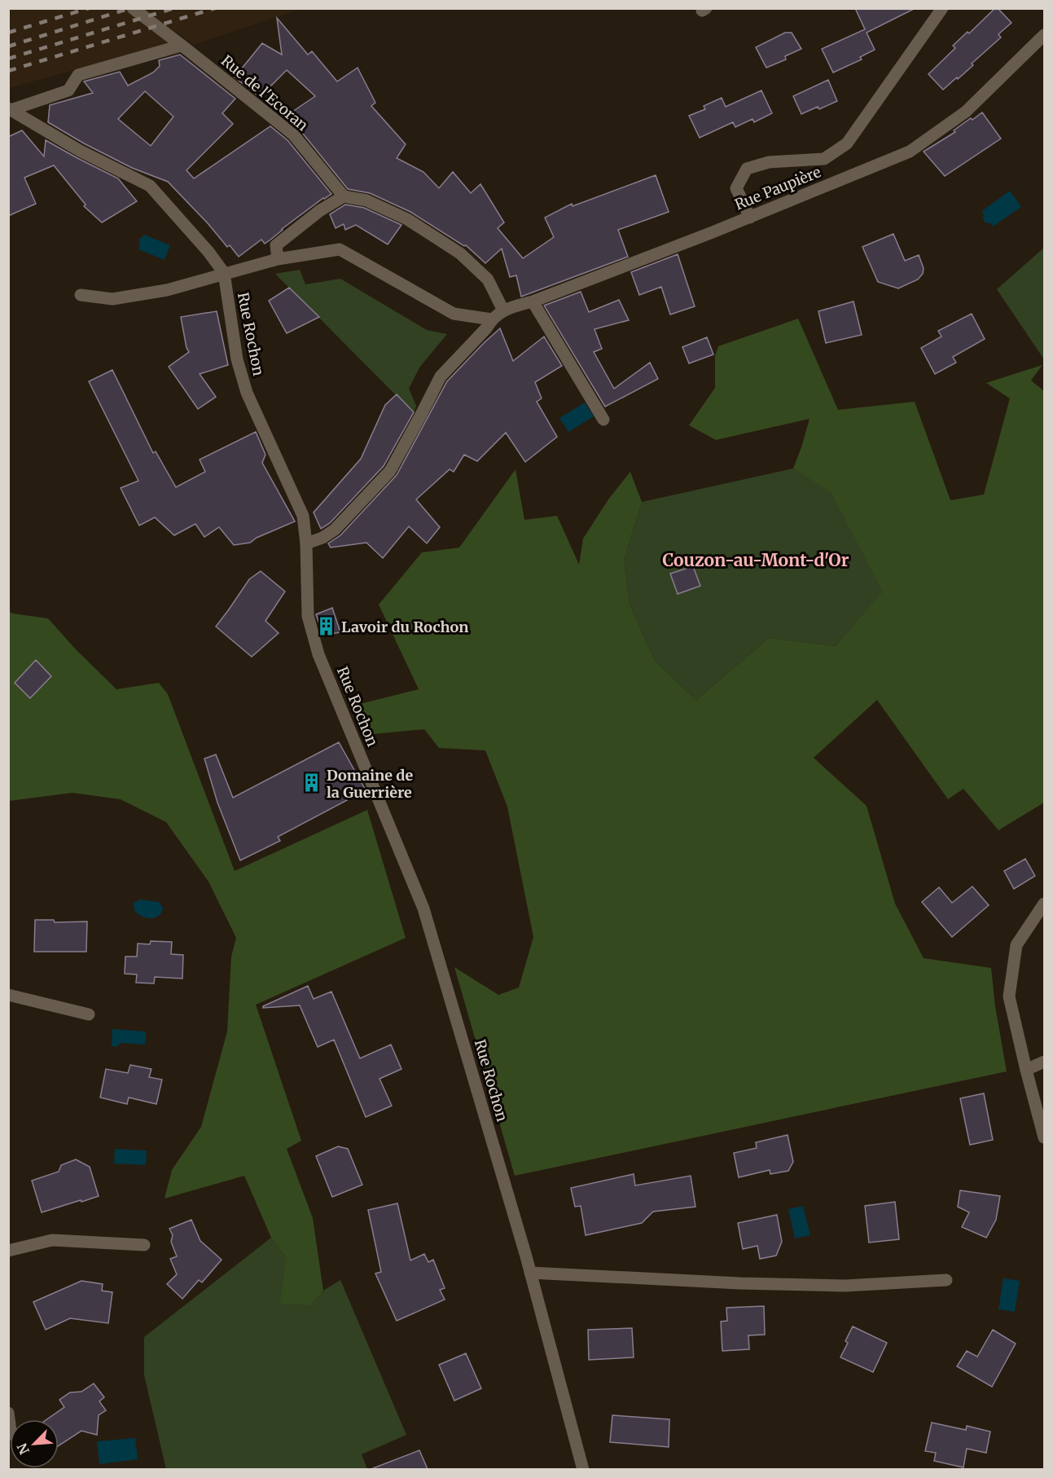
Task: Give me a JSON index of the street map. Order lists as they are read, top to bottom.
{
  "streets": {
    "street": ["Rue de l'Ecoran", "Rue Paupière", "Rue Rochon"]
  },
  "crossings": [
    ["Rue Paupière", "Rue Rochon"]
  ],
  "districts": ["Couzon-au-Mont-d'Or"],
  "places": {
    "building": ["Lavoir du Rochon", "Domaine de la Guerrière"]
  },
  "north": "bottom left"
}
